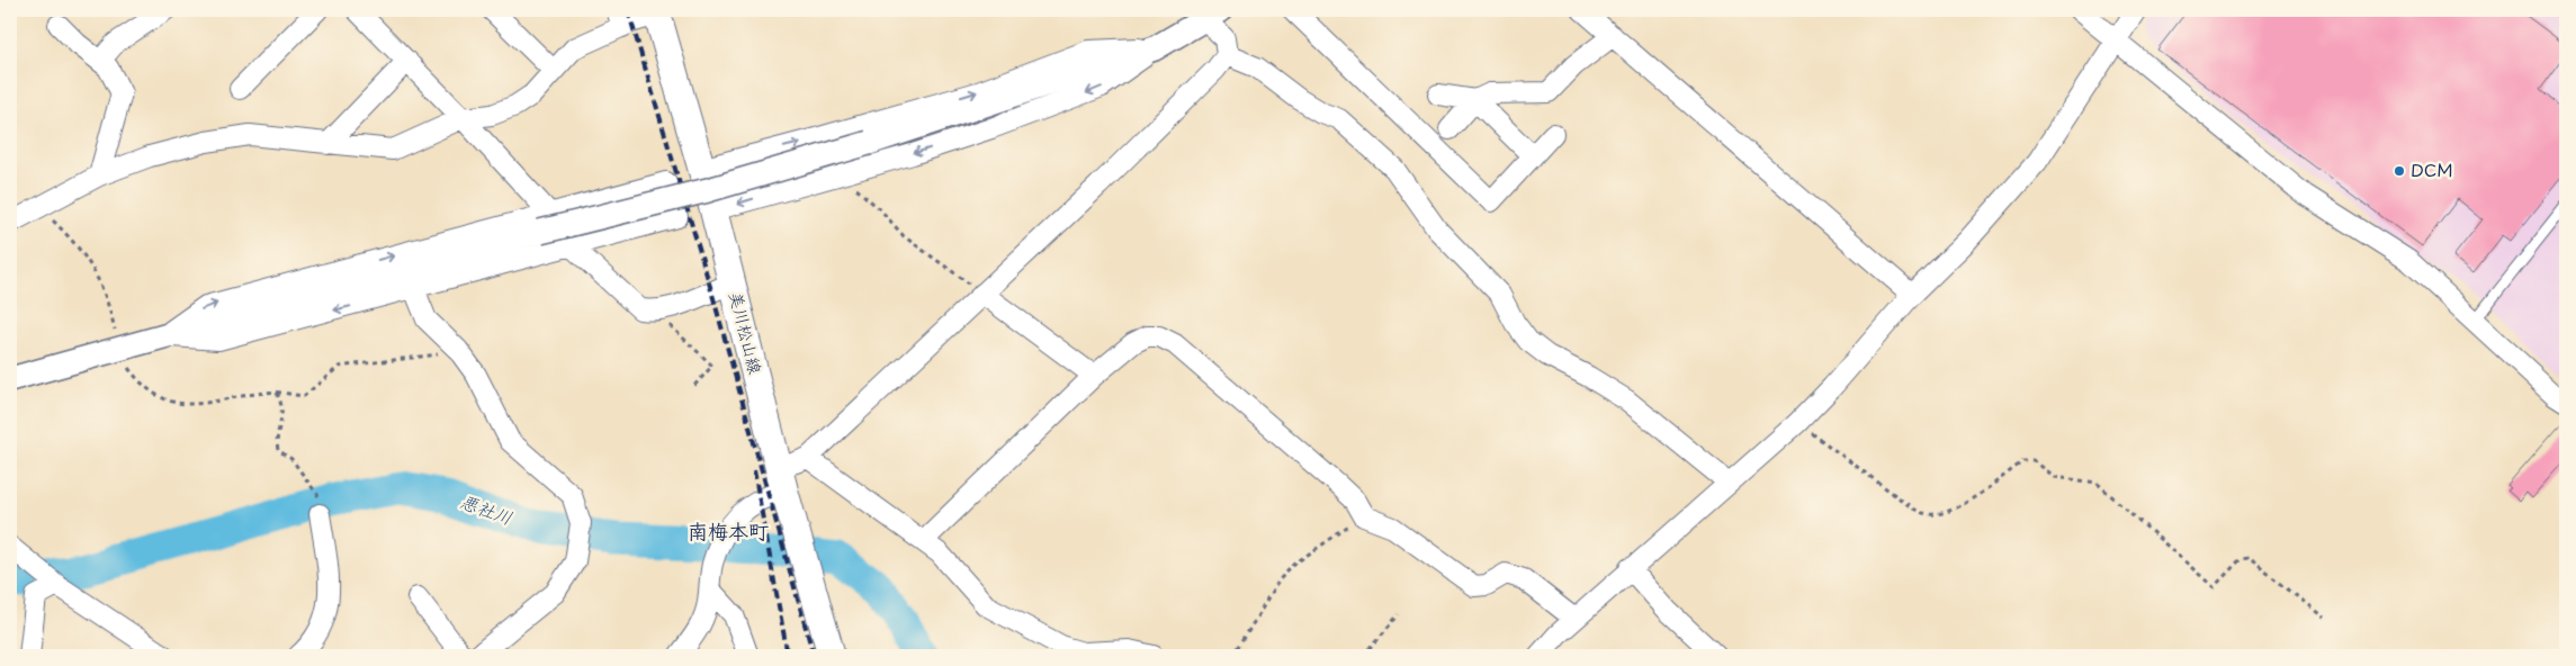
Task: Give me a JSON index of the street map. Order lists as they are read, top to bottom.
{
  "streets": {
    "main road": ["美川松山線"]
  },
  "districts": ["南梅本町"],
  "water": ["悪社川"],
  "places": ["DCM"]
}
